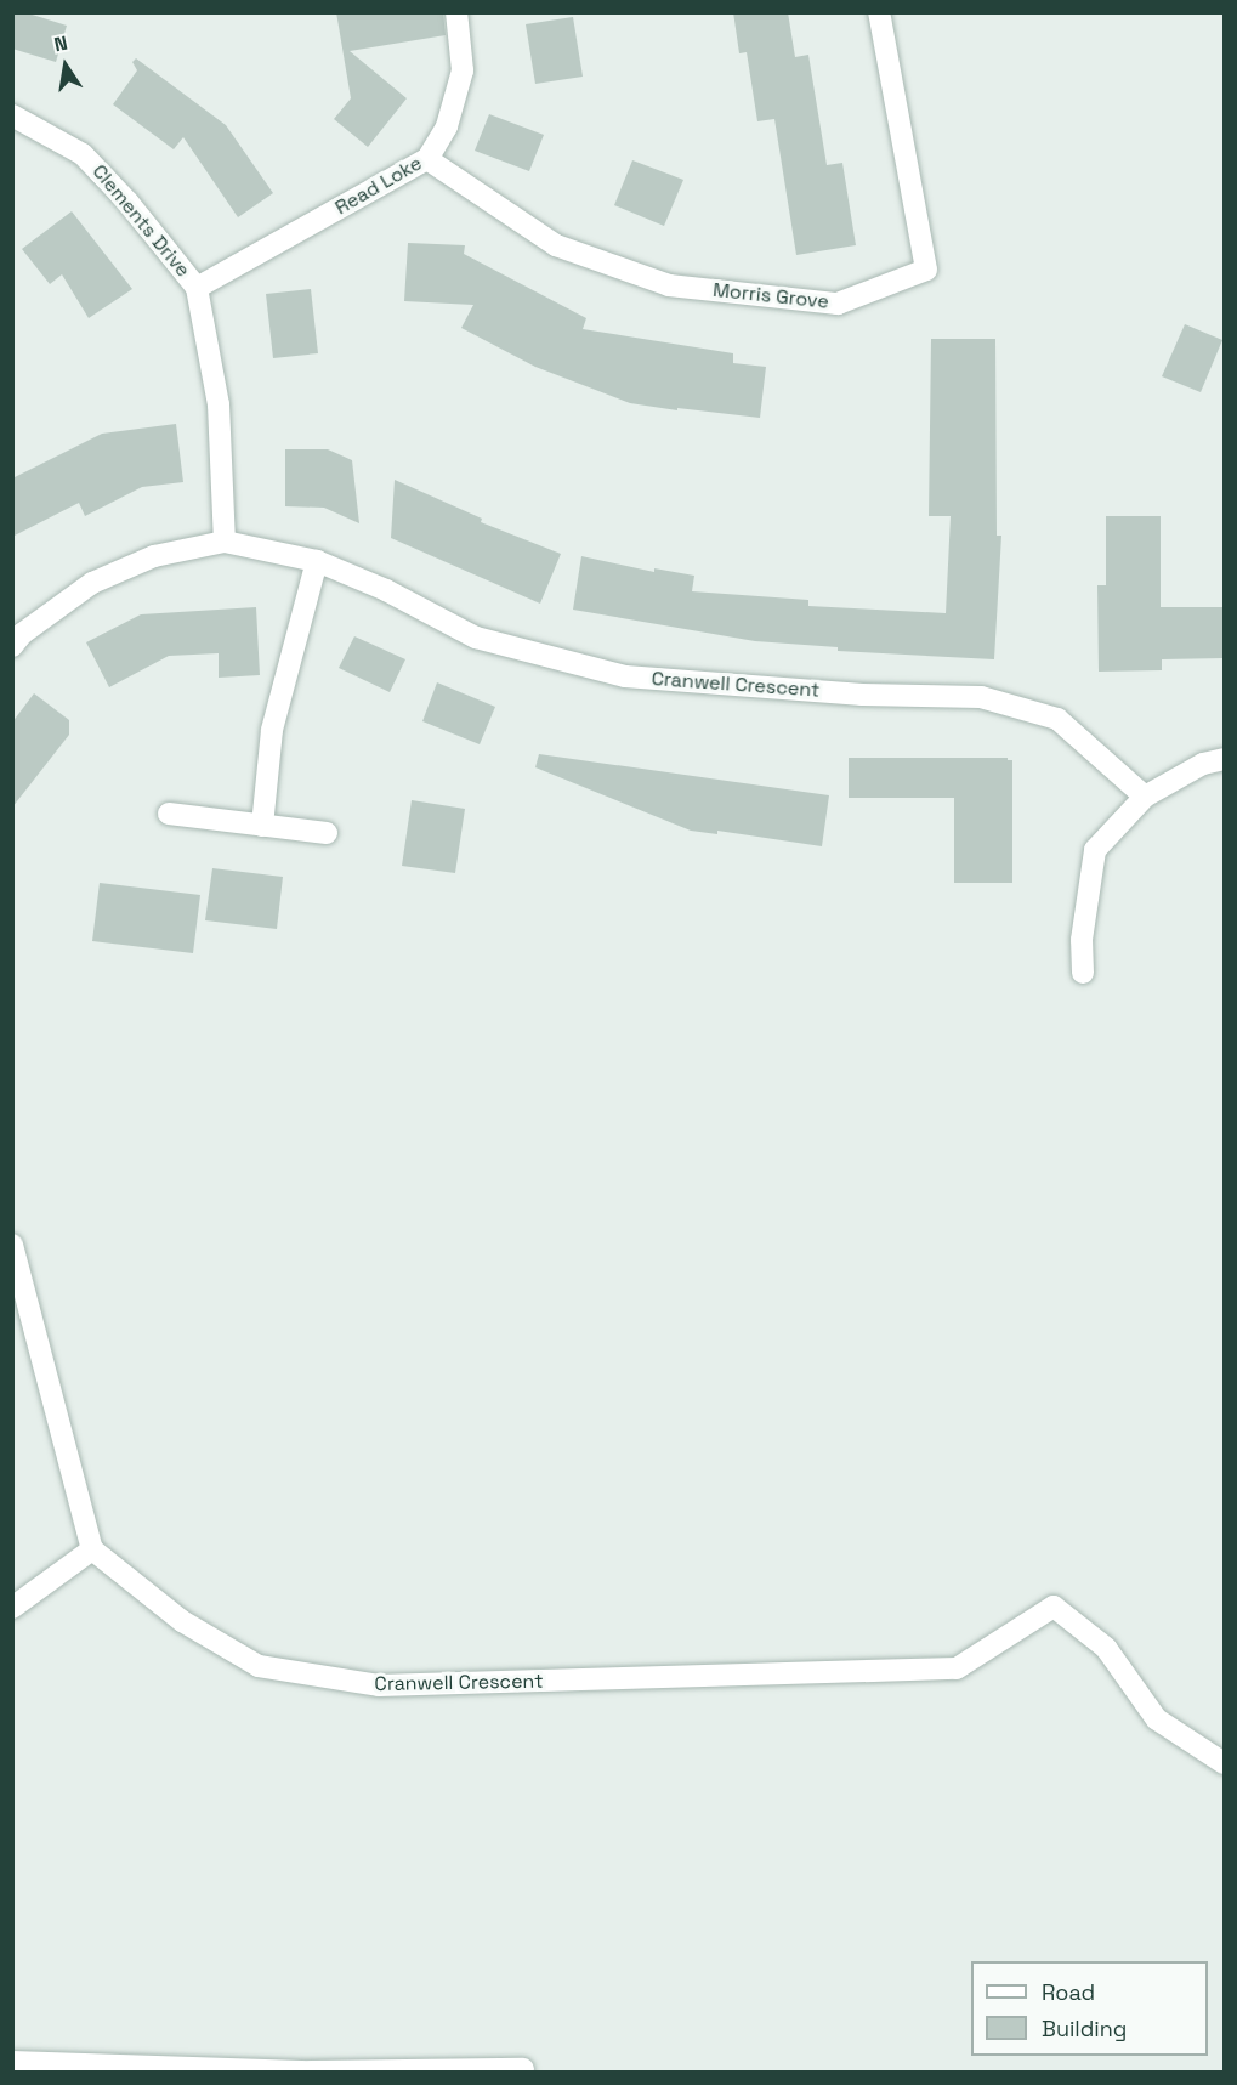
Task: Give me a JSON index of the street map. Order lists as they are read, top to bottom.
{
  "streets": {
    "street": [
      "Read Loke",
      "Clements Drive",
      "Morris Grove",
      "Cranwell Crescent"
    ]
  },
  "crossings": [
    ["Read Loke", "Clements Drive"],
    ["Read Loke", "Morris Grove"],
    ["Clements Drive", "Cranwell Crescent"]
  ],
  "legend": ["Road", "Building"],
  "north": "top"
}
